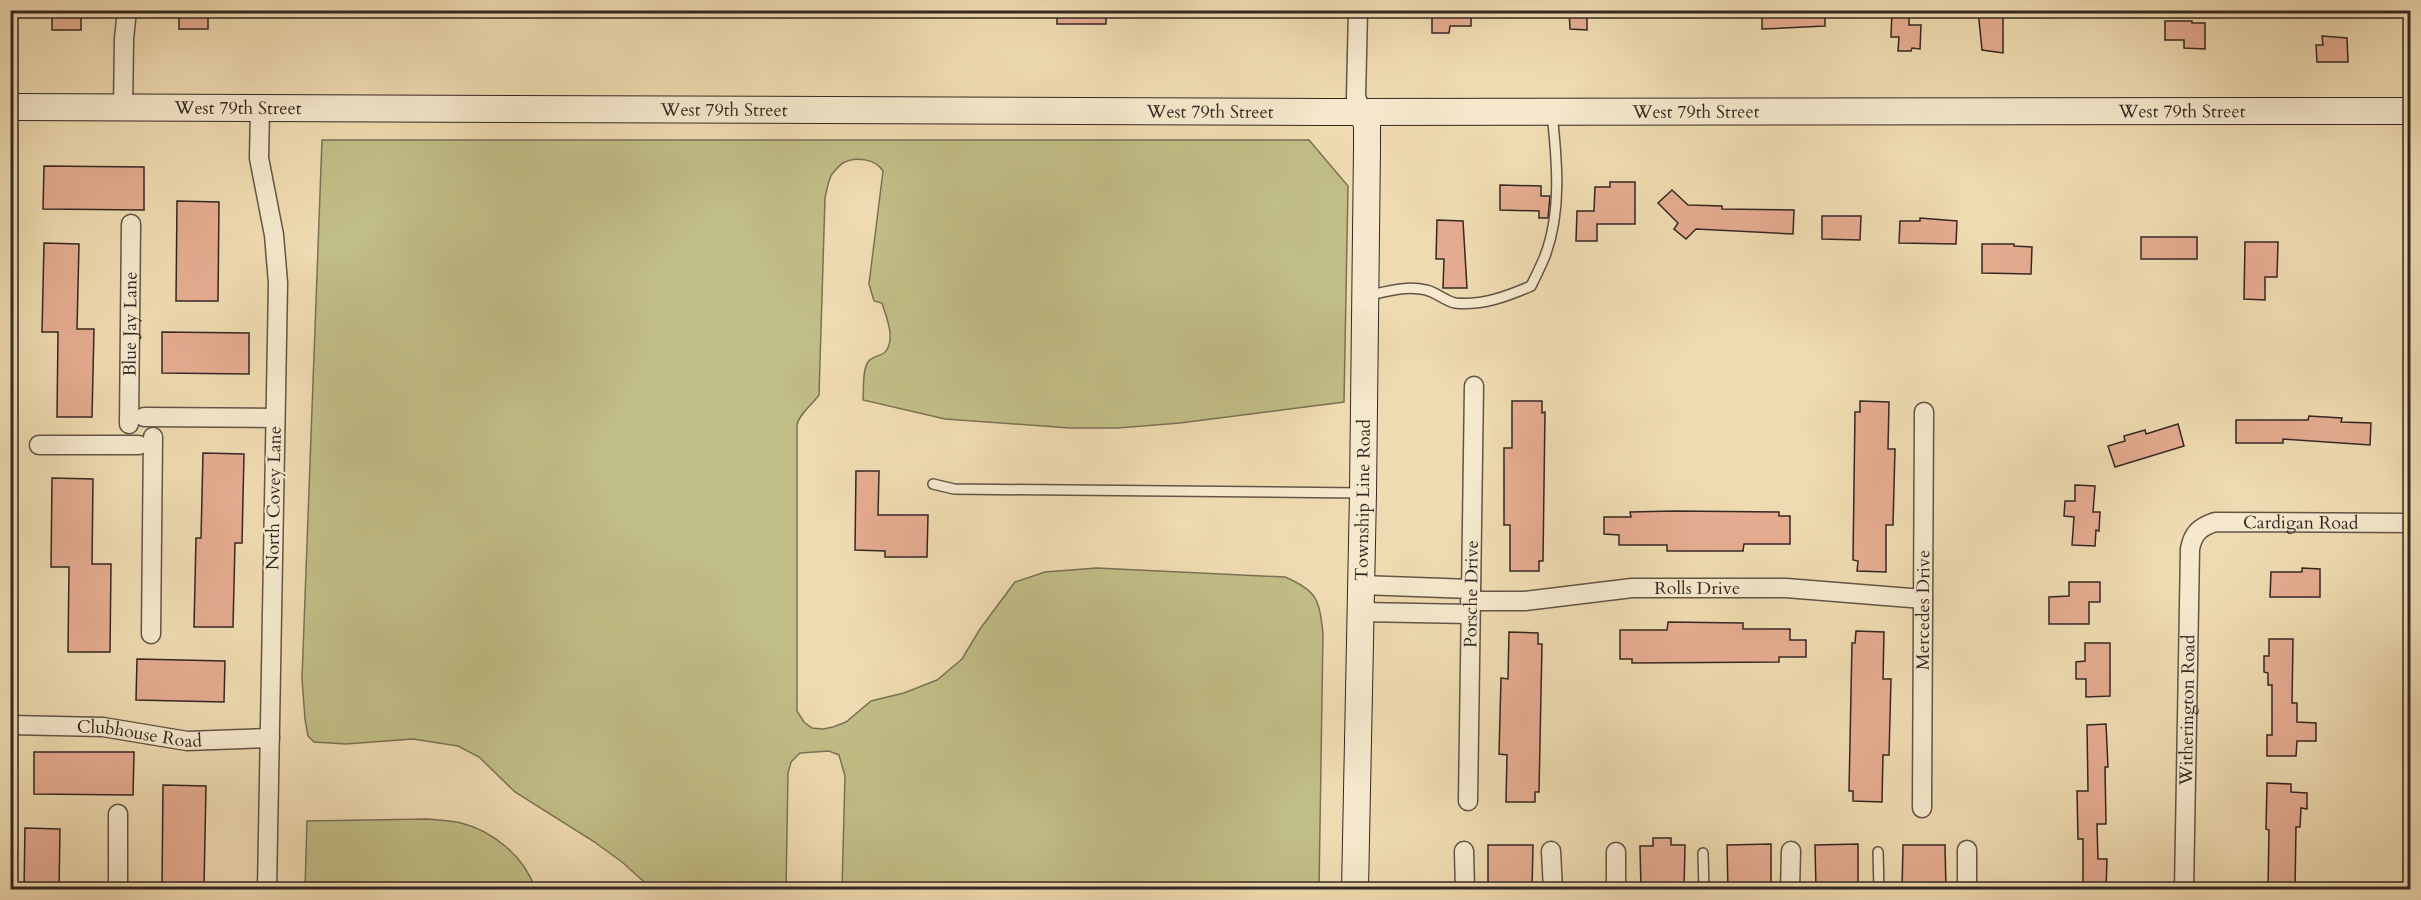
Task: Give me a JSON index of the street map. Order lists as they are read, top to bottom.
{
  "streets": {
    "main road": ["West 79th Street", "Township Line Road"],
    "street": [
      "Blue Jay Lane",
      "North Covey Lane",
      "Cardigan Road",
      "Rolls Drive",
      "Porsche Drive",
      "Mercedes Drive",
      "Witherington Road",
      "Clubhouse Road"
    ]
  },
  "crossings": [
    ["West 79th Street", "North Covey Lane"],
    ["West 79th Street", "Township Line Road"],
    ["North Covey Lane", "Clubhouse Road"],
    ["Township Line Road", "Rolls Drive"],
    ["Cardigan Road", "Witherington Road"],
    ["Rolls Drive", "Porsche Drive"],
    ["Rolls Drive", "Mercedes Drive"]
  ]
}
